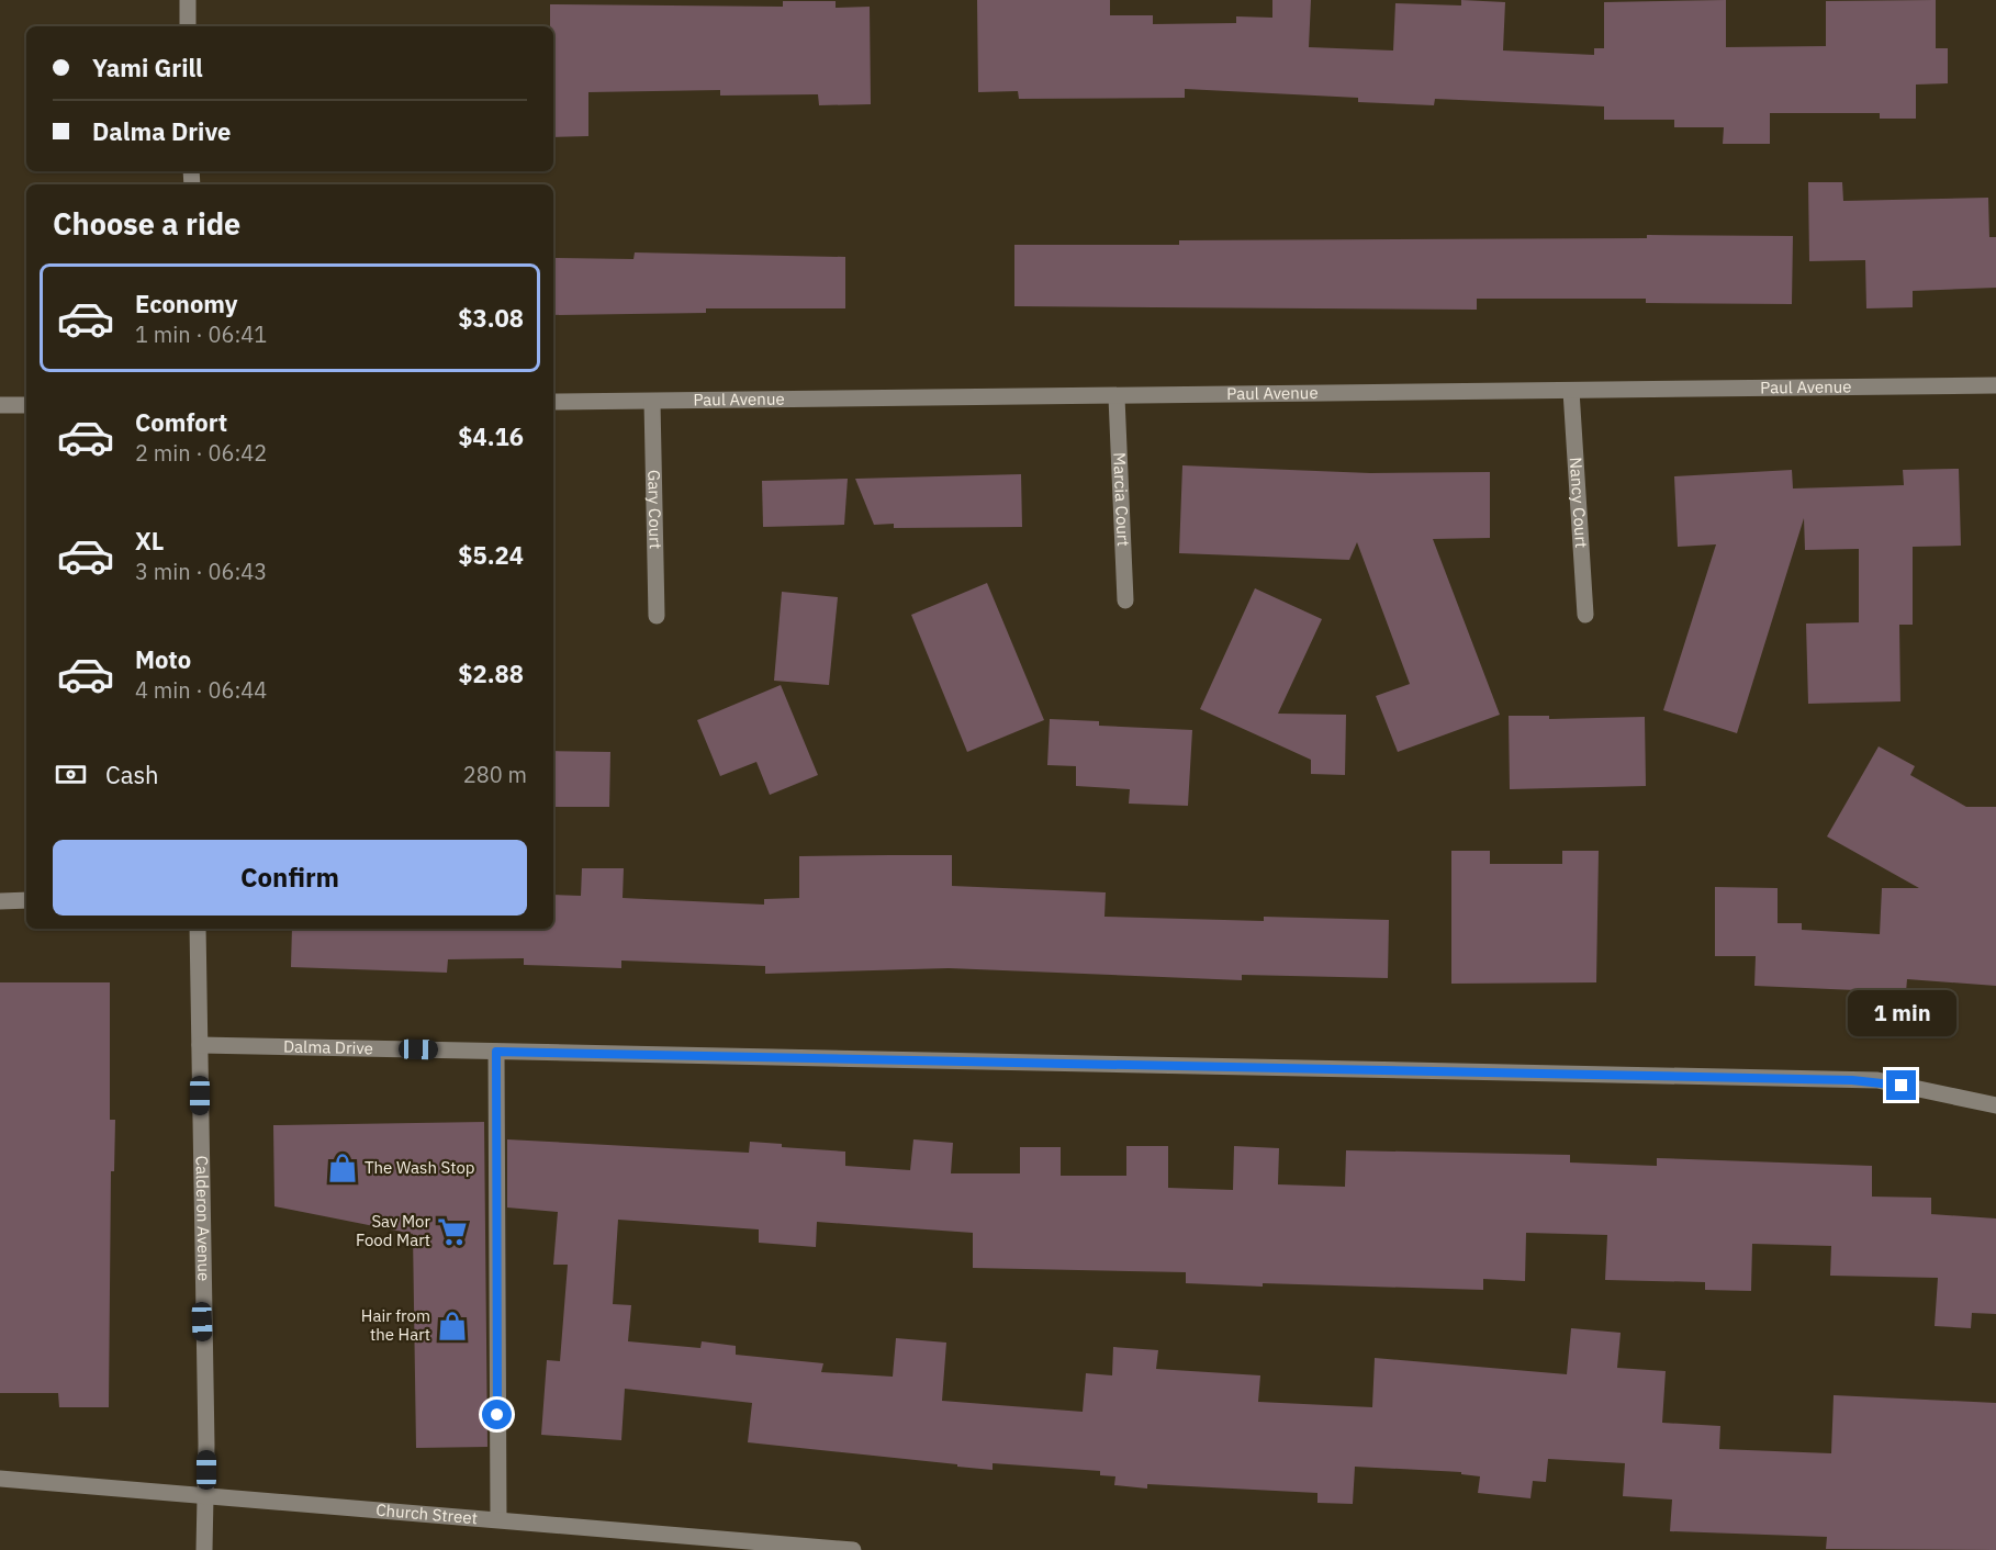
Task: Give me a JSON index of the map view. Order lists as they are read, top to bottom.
{
  "streets": {
    "street": [
      "Paul Avenue",
      "Marcia Court",
      "Nancy Court",
      "Gary Court",
      "Dalma Drive",
      "Calderon Avenue",
      "Church Street"
    ]
  },
  "crossings": [
    ["Paul Avenue", "Marcia Court"],
    ["Paul Avenue", "Nancy Court"],
    ["Paul Avenue", "Gary Court"],
    ["Dalma Drive", "Calderon Avenue"],
    ["Calderon Avenue", "Church Street"]
  ],
  "places": {
    "shop": ["The Wash Stop", "Hair from the Hart"],
    "supermarket": ["Sav Mor Food Mart"]
  },
  "page": {
    "banner": ["Yami Grill", "Dalma Drive"],
    "heading": "Choose a ride",
    "list": [
      {
        "name": "Economy",
        "note": "1 min · 06:41",
        "value": "$3.08"
      },
      {
        "name": "Comfort",
        "note": "2 min · 06:42",
        "value": "$4.16"
      },
      {
        "name": "XL",
        "note": "3 min · 06:43",
        "value": "$5.24"
      },
      {
        "name": "Moto",
        "note": "4 min · 06:44",
        "value": "$2.88"
      }
    ],
    "pay": ["Cash", "280 m"],
    "buttons": "Confirm",
    "bubble": "1 min"
  }
}
